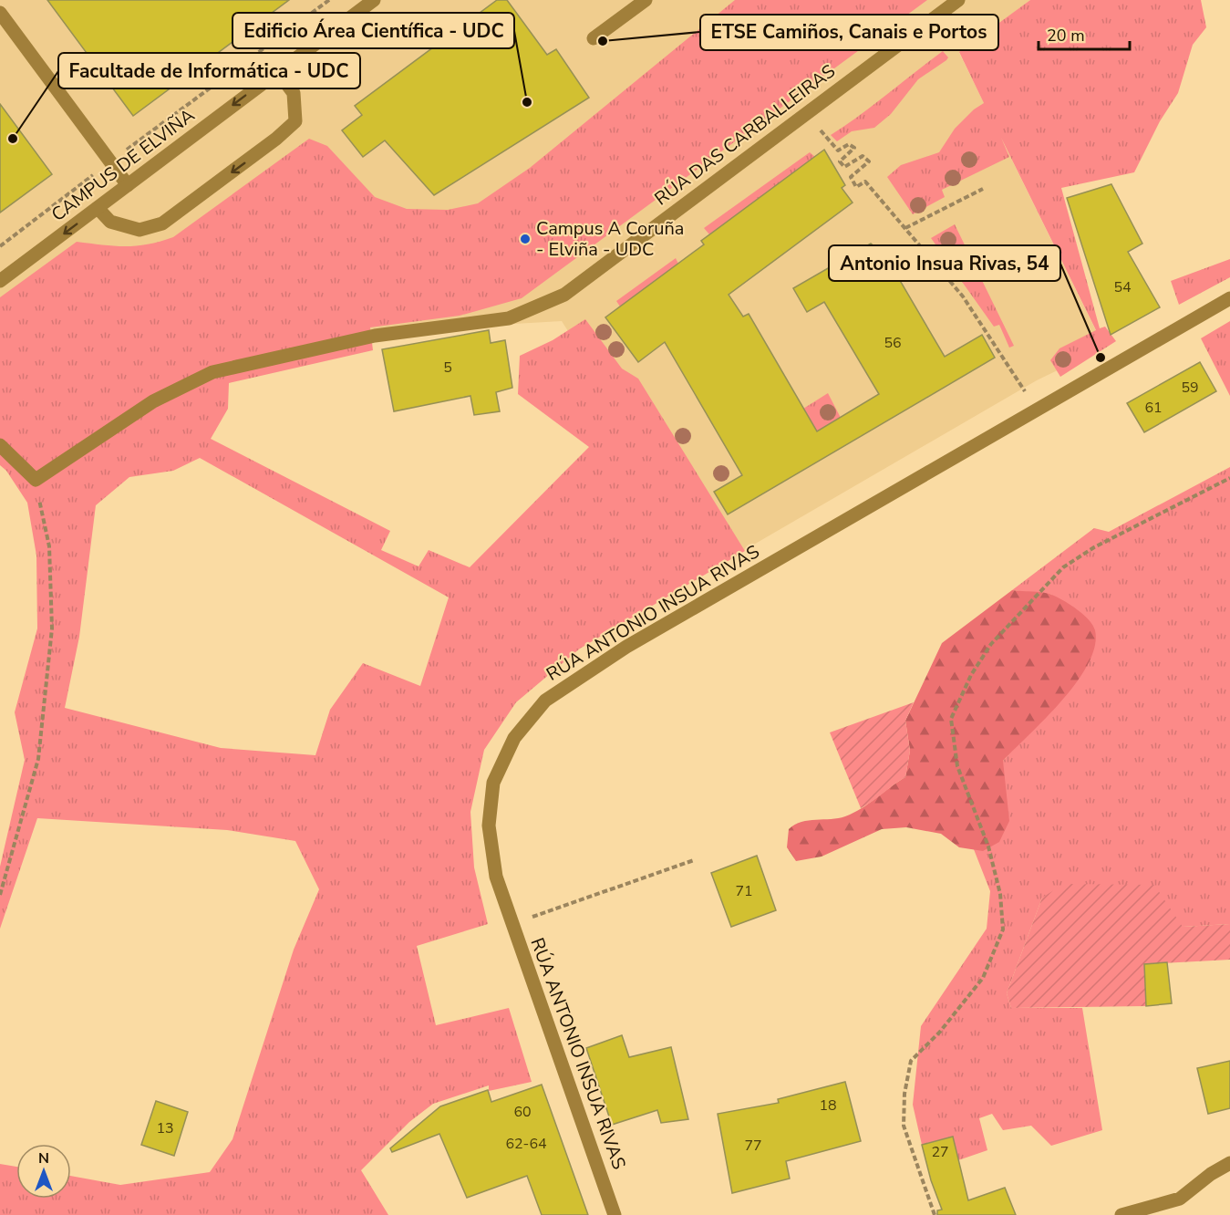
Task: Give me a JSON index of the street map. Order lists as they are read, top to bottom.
{
  "streets": {
    "street": ["RÚA DAS CARBALLEIRAS", "CAMPUS DE ELVIÑA", "RÚA ANTONIO INSUA RIVAS"]
  },
  "one_way": ["CAMPUS DE ELVIÑA"],
  "places": [
    "ETSE Camiños, Canais e Portos",
    "Edificio Área Científica - UDC",
    "Facultade de Informática - UDC",
    "Campus A Coruña - Elviña - UDC",
    "Antonio Insua Rivas, 54"
  ],
  "house_numbers": [
    "54",
    "56",
    "5",
    "59",
    "61",
    "71",
    "18",
    "60",
    "13",
    "62-64",
    "77",
    "27"
  ],
  "scale_bar": "20 m",
  "north": "top"
}
